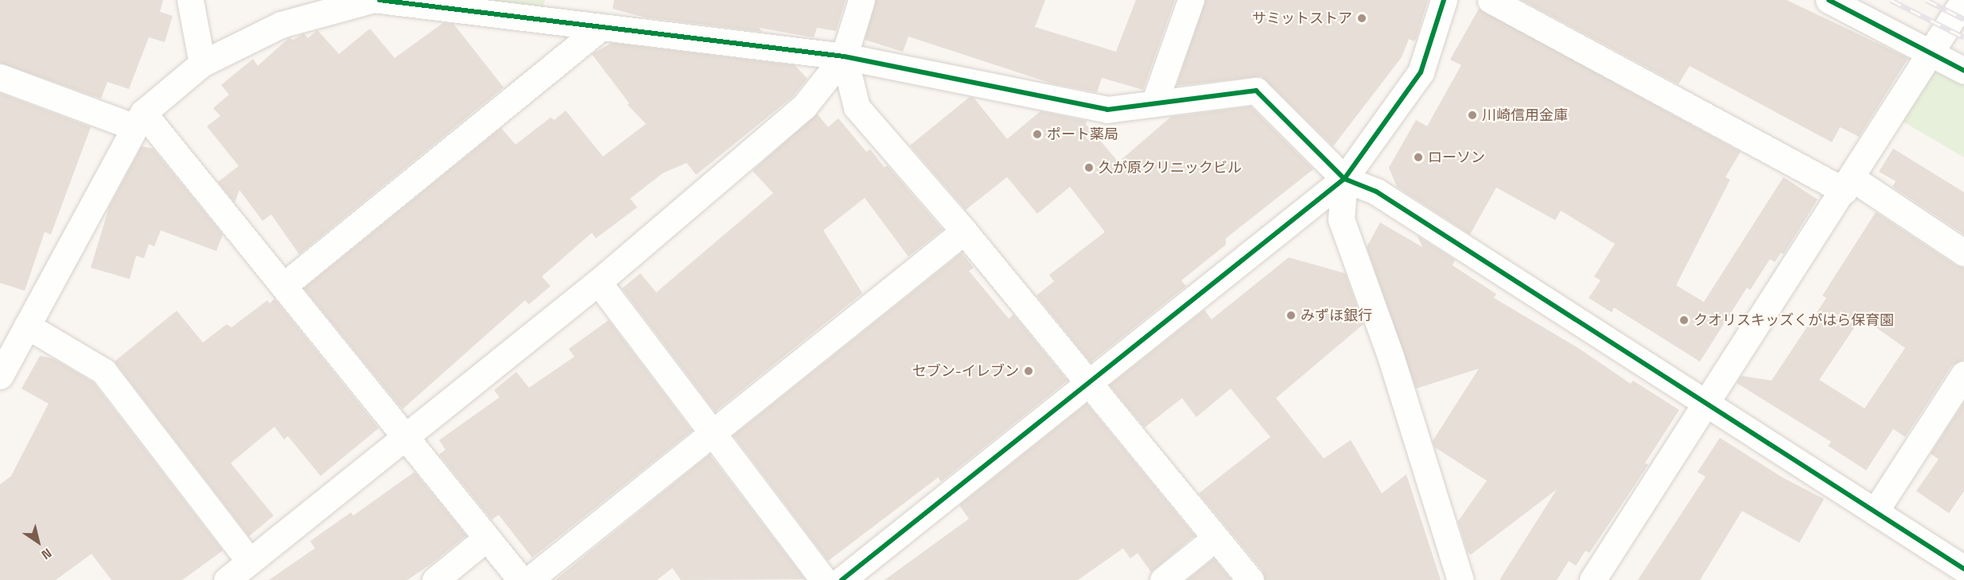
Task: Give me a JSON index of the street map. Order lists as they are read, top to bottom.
{
  "places": [
    "サミットストア",
    "川崎信用金庫",
    "ポート薬局",
    "ローソン",
    "久が原クリニックビル",
    "みずほ銀行",
    "クオリスキッズくがはら保育園",
    "セブン-イレブン"
  ],
  "north": "bottom right"
}
